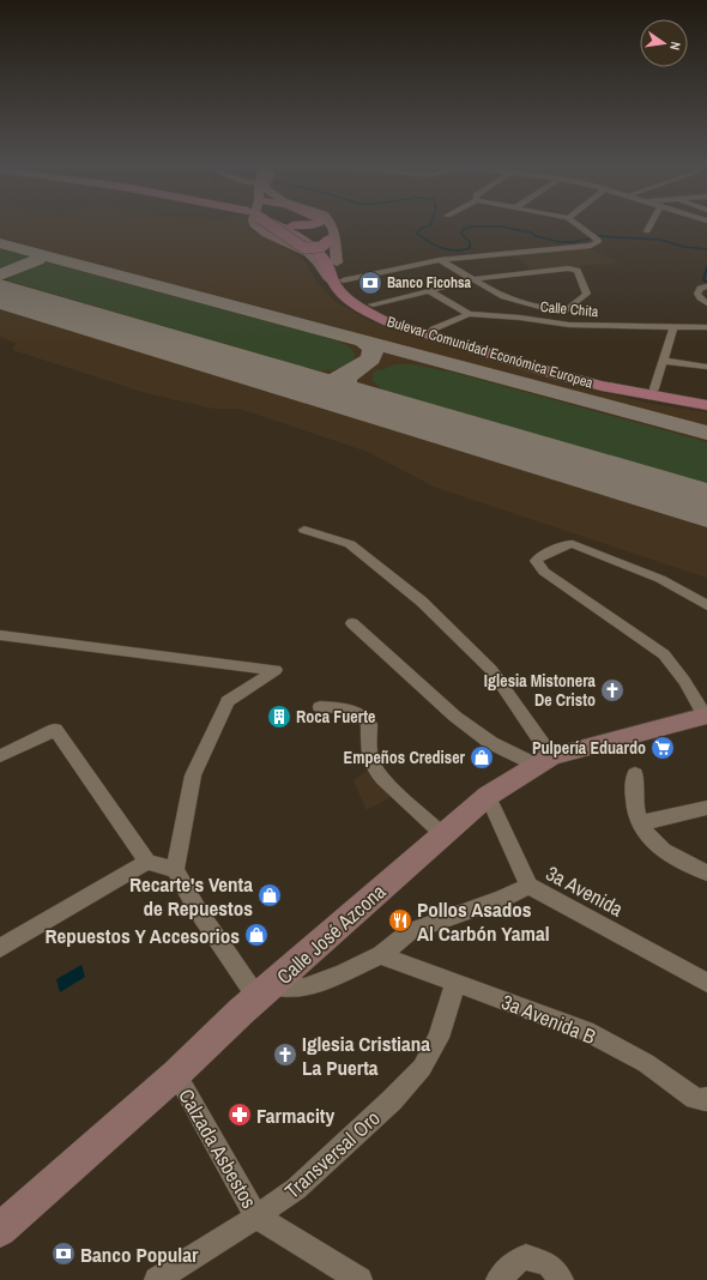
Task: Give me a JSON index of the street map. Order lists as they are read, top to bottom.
{
  "streets": {
    "main road": ["Bulevar Comunidad Económica Europea", "Calle José Azcona"],
    "street": [
      "Calle Chita",
      "3a Avenida",
      "3a Avenida B",
      "Calzada Asbestos",
      "Transversal Oro"
    ]
  },
  "crossings": [
    ["Calle Chita", "Bulevar Comunidad Económica Europea"],
    ["3a Avenida", "Calle José Azcona"],
    ["Calle José Azcona", "Calzada Asbestos"],
    ["3a Avenida B", "Transversal Oro"],
    ["Calzada Asbestos", "Transversal Oro"]
  ],
  "places": {
    "bank": ["Banco Ficohsa", "Banco Popular"],
    "church": ["Iglesia Mistonera De Cristo", "Iglesia Cristiana La Puerta"],
    "building": ["Roca Fuerte"],
    "supermarket": ["Pulpería Eduardo"],
    "shop": ["Empeños Crediser", "Recarte's Venta de Repuestos", "Repuestos Y Accesorios"],
    "restaurant": ["Pollos Asados Al Carbón Yamal"],
    "pharmacy": ["Farmacity"]
  },
  "north": "right"
}
